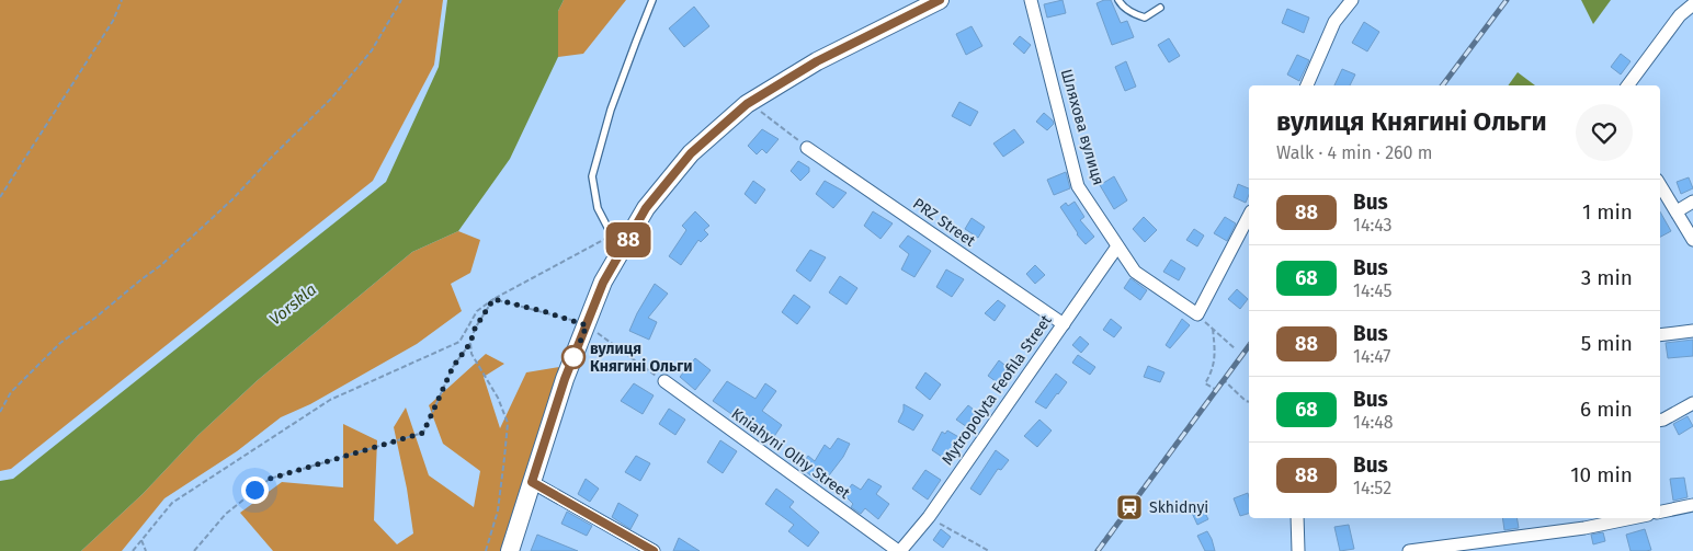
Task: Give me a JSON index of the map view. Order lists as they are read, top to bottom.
{
  "streets": {
    "street": [
      "Шляхова вулиця",
      "PRZ Street",
      "Mytropolyta Feofila Street",
      "Kniahyni Olhy Street"
    ]
  },
  "crossings": [
    ["Шляхова вулиця", "Mytropolyta Feofila Street"],
    ["PRZ Street", "Mytropolyta Feofila Street"],
    ["Mytropolyta Feofila Street", "Kniahyni Olhy Street"]
  ],
  "water": ["Vorskla"],
  "places": {
    "other": ["вулиця Княгині Ольги"],
    "station": ["Skhidnyi"]
  },
  "lines": ["bus line 88"],
  "page": {
    "on_map": "88",
    "heading": ["вулиця Княгині Ольги", "Walk · 4 min · 260 m"],
    "list": [
      {
        "mark": "88",
        "name": "Bus",
        "note": "14:43",
        "value": "1 min"
      },
      {
        "mark": "68",
        "name": "Bus",
        "note": "14:45",
        "value": "3 min"
      },
      {
        "mark": "88",
        "name": "Bus",
        "note": "14:47",
        "value": "5 min"
      },
      {
        "mark": "68",
        "name": "Bus",
        "note": "14:48",
        "value": "6 min"
      },
      {
        "mark": "88",
        "name": "Bus",
        "note": "14:52",
        "value": "10 min"
      }
    ]
  }
}
